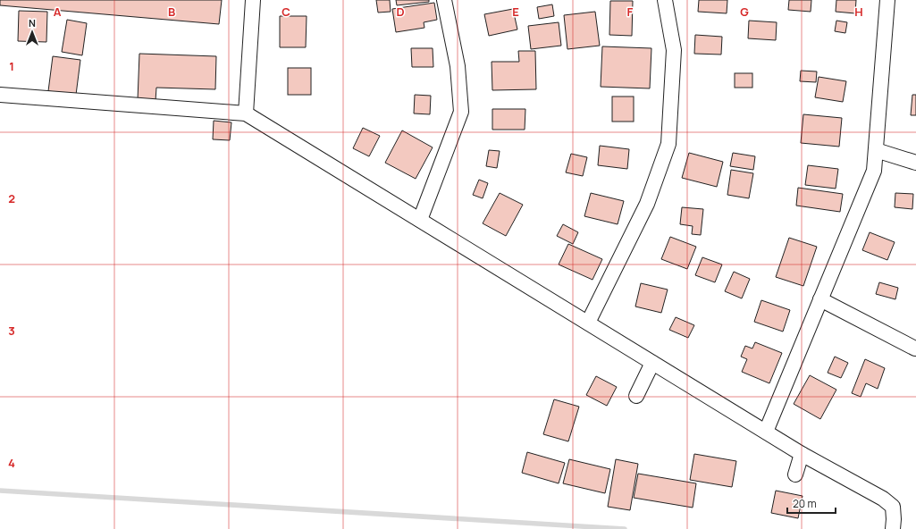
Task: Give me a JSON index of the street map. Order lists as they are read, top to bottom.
{
  "scale_bar": "20 m",
  "north": "top",
  "grid": {
    "columns": [
      "A",
      "B",
      "C",
      "D",
      "E",
      "F",
      "G",
      "H"
    ],
    "rows": [
      "1",
      "2",
      "3",
      "4"
    ]
  }
}
